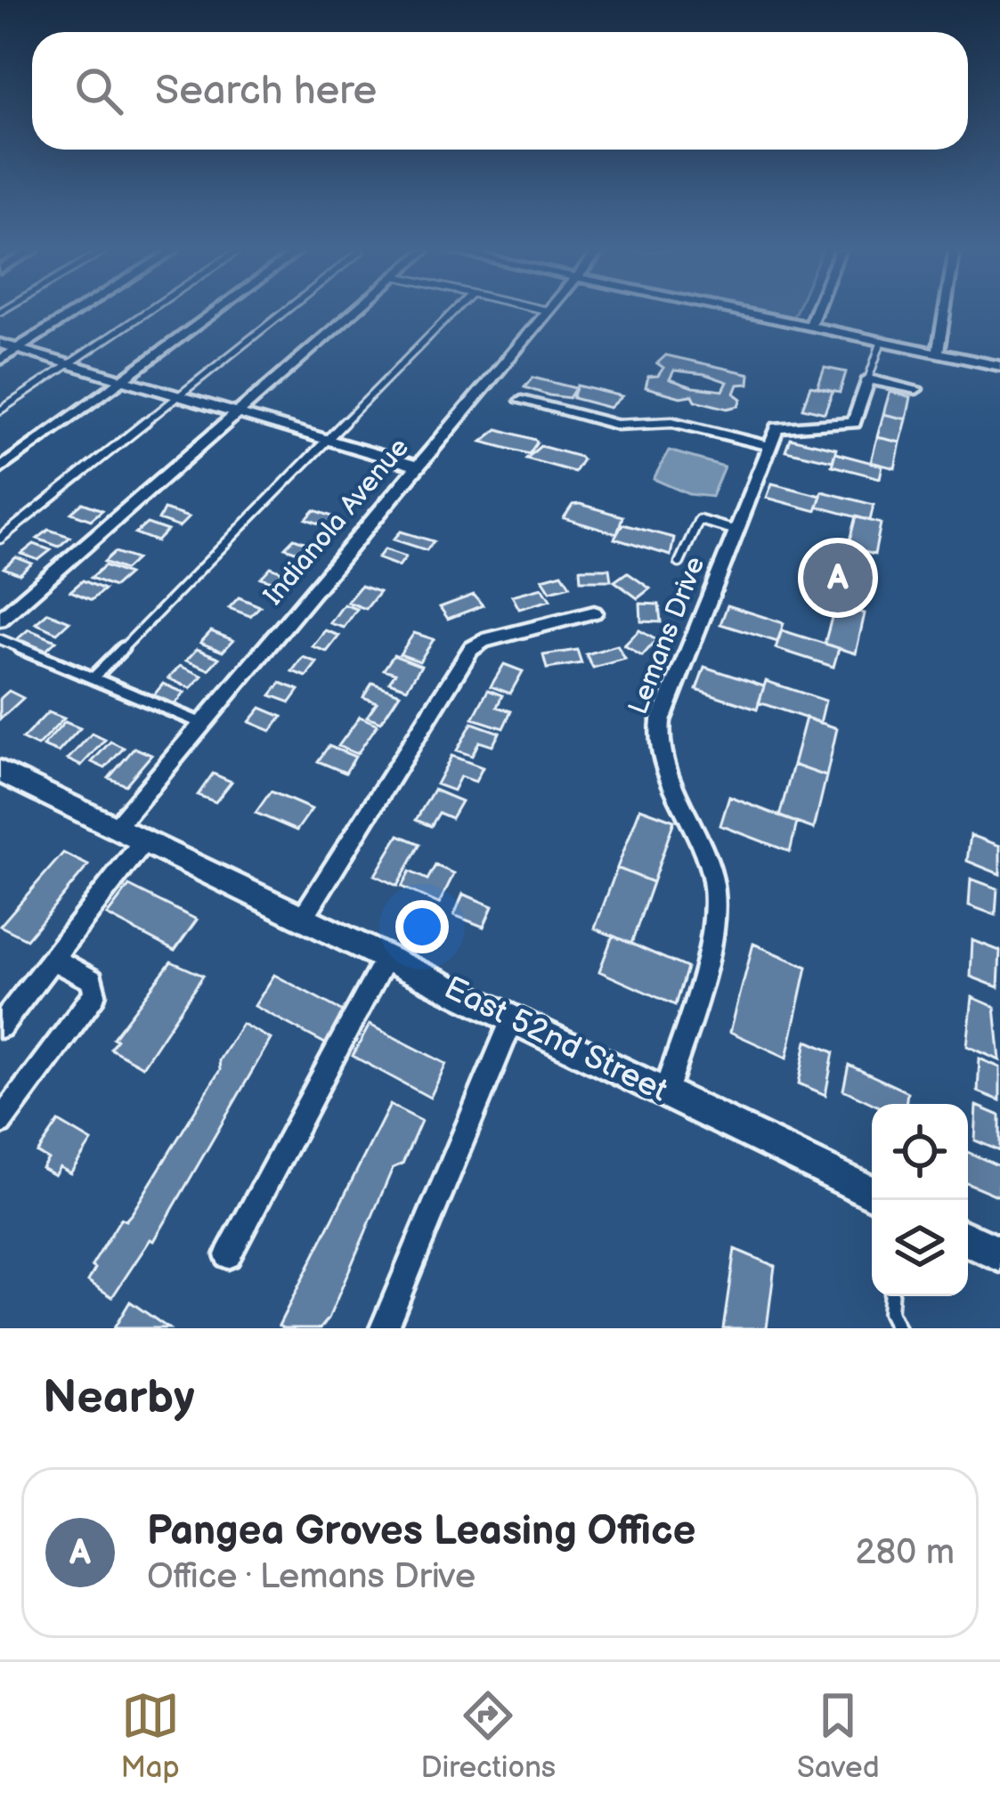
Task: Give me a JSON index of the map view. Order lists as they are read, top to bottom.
{
  "streets": {
    "street": ["Indianola Avenue", "Lemans Drive", "East 52nd Street"]
  },
  "crossings": [
    ["Indianola Avenue", "East 52nd Street"],
    ["Lemans Drive", "East 52nd Street"]
  ],
  "page": {
    "search": "Search here",
    "pins": "A",
    "heading": "Nearby",
    "list": [
      {
        "mark": "A",
        "name": "Pangea Groves Leasing Office",
        "note": "Office · Lemans Drive",
        "value": "280 m"
      }
    ],
    "nav": ["Map", "Directions", "Saved"]
  }
}
